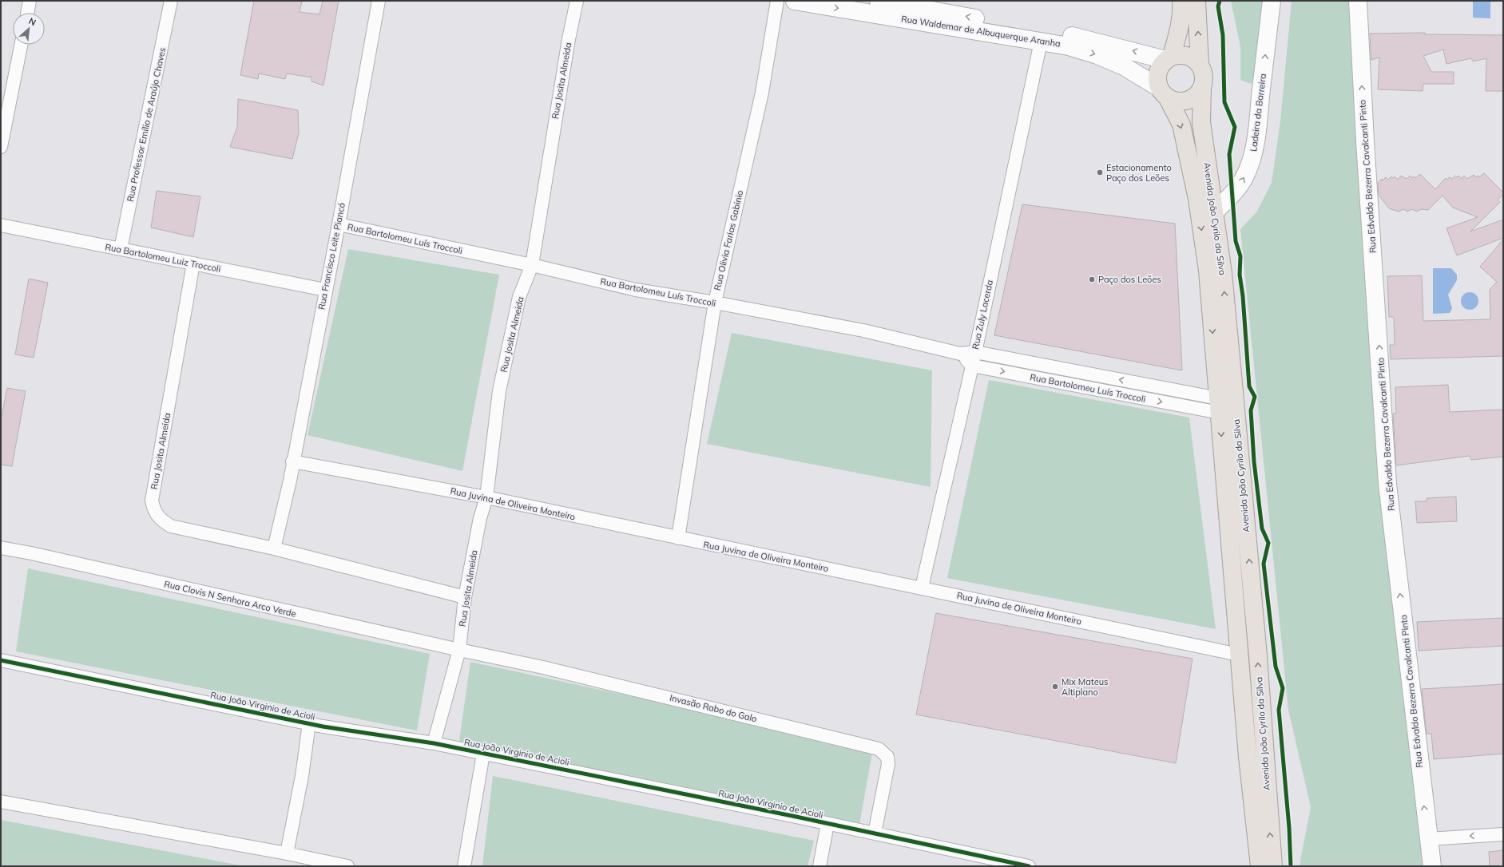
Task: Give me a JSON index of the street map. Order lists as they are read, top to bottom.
{
  "streets": {
    "main road": ["Avenida João Cyrilo da Silva"],
    "street": [
      "Rua Waldemar de Albuquerque Aranha",
      "Rua Josita Almeida",
      "Ladeira da Barreira",
      "Rua Professor Emílio de Araújo Chaves",
      "Rua Edvaldo Bezerra Cavalcanti Pinto",
      "Rua Bartolomeu Luís Troccoli",
      "Rua Olivia Farias Gabinio",
      "Rua Francisco Leite Piancó",
      "Rua Bartolomeu Luiz Troccoli",
      "Rua Zuly Lacerda",
      "Rua Juvina de Oliveira Monteiro",
      "Rua Clovis N Senhora Arco Verde",
      "Rua João Virginio de Acioli",
      "Invasão Rabo do Galo"
    ]
  },
  "crossings": [
    ["Rua Waldemar de Albuquerque Aranha", "Avenida João Cyrilo da Silva"],
    ["Rua Waldemar de Albuquerque Aranha", "Rua Zuly Lacerda"],
    ["Rua Josita Almeida", "Rua Bartolomeu Luís Troccoli"],
    ["Rua Josita Almeida", "Rua Francisco Leite Piancó"],
    ["Rua Josita Almeida", "Rua Bartolomeu Luiz Troccoli"],
    ["Rua Josita Almeida", "Rua Juvina de Oliveira Monteiro"],
    ["Rua Josita Almeida", "Rua Clovis N Senhora Arco Verde"],
    ["Rua Josita Almeida", "Rua João Virginio de Acioli"],
    ["Rua Josita Almeida", "Invasão Rabo do Galo"],
    ["Ladeira da Barreira", "Avenida João Cyrilo da Silva"],
    ["Rua Professor Emílio de Araújo Chaves", "Rua Bartolomeu Luiz Troccoli"],
    ["Avenida João Cyrilo da Silva", "Rua Bartolomeu Luís Troccoli"],
    ["Avenida João Cyrilo da Silva", "Rua Juvina de Oliveira Monteiro"],
    ["Rua Bartolomeu Luís Troccoli", "Rua Olivia Farias Gabinio"],
    ["Rua Bartolomeu Luís Troccoli", "Rua Francisco Leite Piancó"],
    ["Rua Bartolomeu Luís Troccoli", "Rua Zuly Lacerda"],
    ["Rua Olivia Farias Gabinio", "Rua Juvina de Oliveira Monteiro"],
    ["Rua Francisco Leite Piancó", "Rua Bartolomeu Luiz Troccoli"],
    ["Rua Francisco Leite Piancó", "Rua Juvina de Oliveira Monteiro"],
    ["Rua Zuly Lacerda", "Rua Juvina de Oliveira Monteiro"],
    ["Rua Clovis N Senhora Arco Verde", "Invasão Rabo do Galo"],
    ["Rua João Virginio de Acioli", "Invasão Rabo do Galo"]
  ],
  "one_way": ["Ladeira da Barreira", "Rua Edvaldo Bezerra Cavalcanti Pinto"],
  "places": ["Estacionamento Paço dos Leões", "Paço dos Leões", "Mix Mateus Altiplano"],
  "north": "top right"
}
